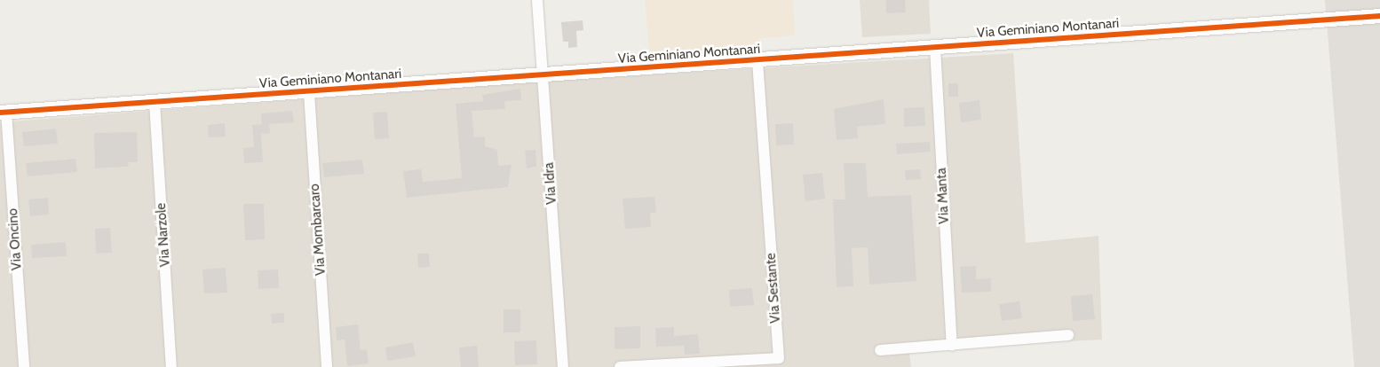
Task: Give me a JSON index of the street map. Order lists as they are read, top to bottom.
{
  "streets": {
    "street": [
      "Via Geminiano Montanari",
      "Via Idra",
      "Via Manta",
      "Via Mombarcaro",
      "Via Narzole",
      "Via Oncino",
      "Via Sestante"
    ]
  },
  "crossings": [
    ["Via Geminiano Montanari", "Via Idra"],
    ["Via Geminiano Montanari", "Via Manta"],
    ["Via Geminiano Montanari", "Via Mombarcaro"],
    ["Via Geminiano Montanari", "Via Narzole"],
    ["Via Geminiano Montanari", "Via Oncino"],
    ["Via Geminiano Montanari", "Via Sestante"]
  ]
}
